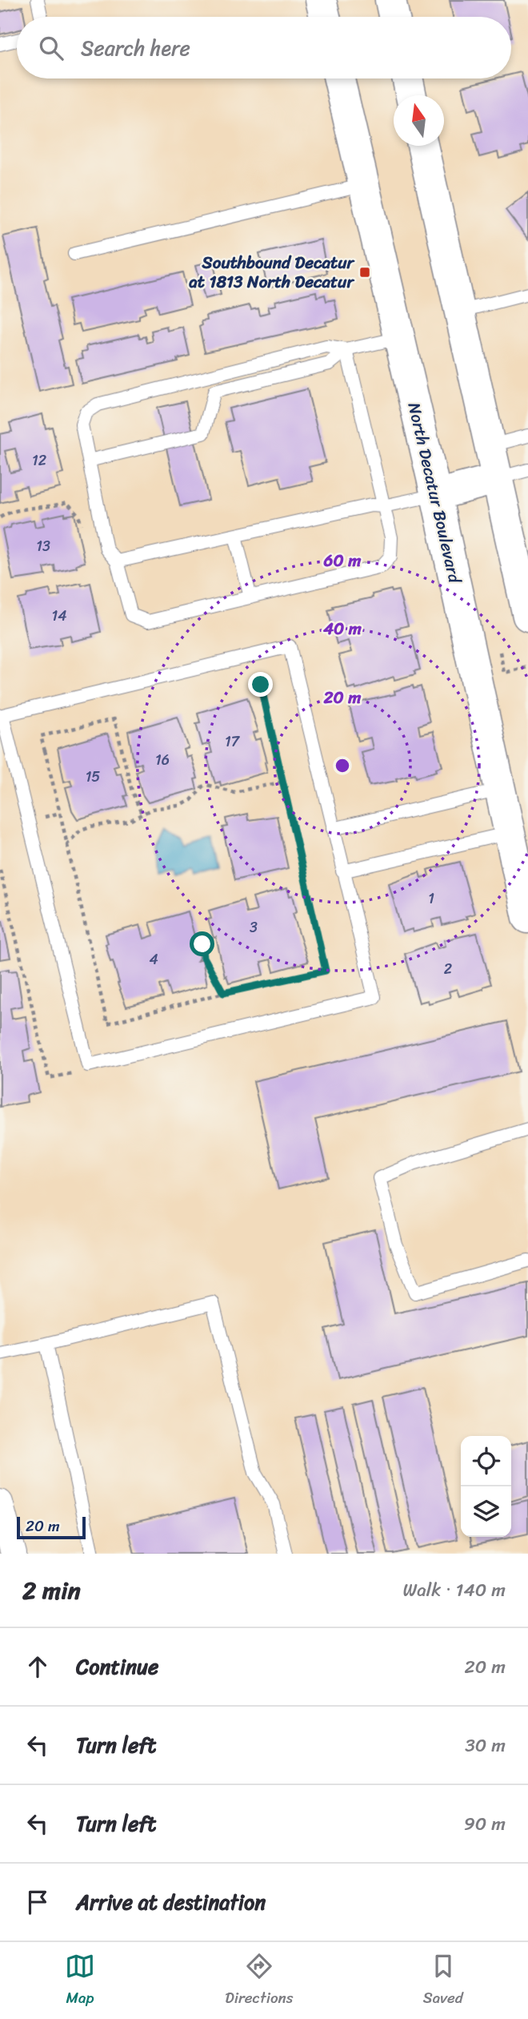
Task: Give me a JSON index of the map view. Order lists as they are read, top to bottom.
{
  "streets": {
    "main road": ["North Decatur Boulevard"]
  },
  "places": {
    "transit": ["Southbound Decatur at 1813 North Decatur"]
  },
  "house_numbers": [
    "12",
    "13",
    "14",
    "17",
    "16",
    "15",
    "1",
    "3",
    "4",
    "2"
  ],
  "scale_bar": "20 m",
  "north": "top",
  "page": {
    "search": "Search here",
    "scale": "20 m",
    "heading": ["2 min", "Walk · 140 m"],
    "list": [
      ["Continue", "20 m"],
      ["Turn left", "30 m"],
      ["Turn left", "90 m"],
      "Arrive at destination"
    ],
    "nav": ["Map", "Directions", "Saved"]
  },
  "rings": ["60 m", "40 m", "20 m"]
}
